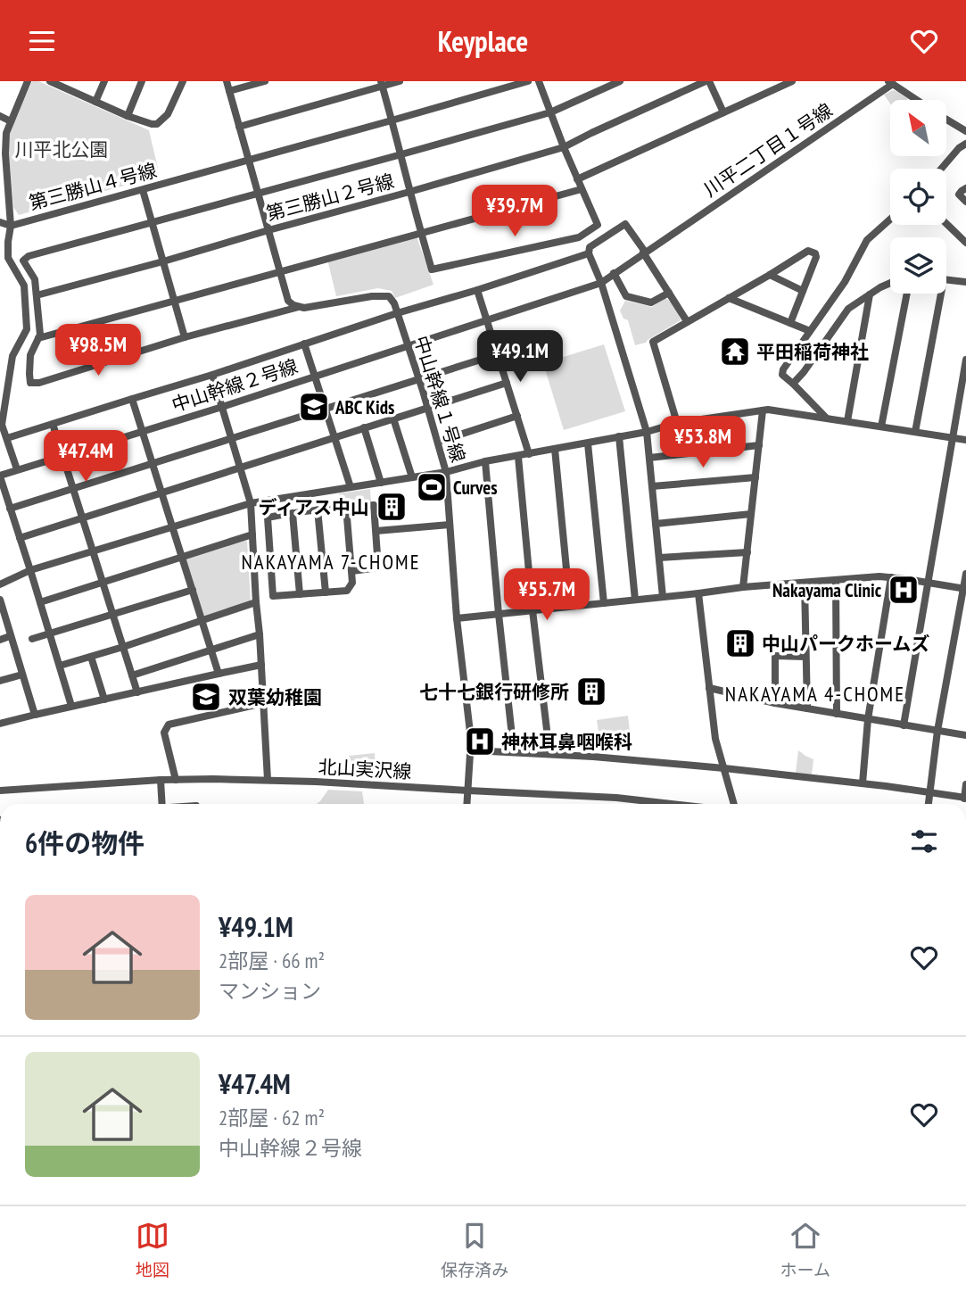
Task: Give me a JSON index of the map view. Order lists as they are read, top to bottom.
{
  "streets": {
    "street": [
      "川平二丁目１号線",
      "第三勝山４号線",
      "第三勝山２号線",
      "中山幹線２号線",
      "中山幹線１号線",
      "北山実沢線"
    ]
  },
  "crossings": [
    ["川平二丁目１号線", "中山幹線２号線"],
    ["第三勝山４号線", "中山幹線２号線"],
    ["中山幹線２号線", "中山幹線１号線"],
    ["中山幹線１号線", "北山実沢線"]
  ],
  "districts": ["NAKAYAMA 7-CHOME", "NAKAYAMA 4-CHOME"],
  "parks": ["川平北公園"],
  "places": {
    "temple": ["平田稲荷神社"],
    "school or university": ["ABC Kids", "双葉幼稚園"],
    "sports": ["Curves"],
    "building": ["ディアス中山", "中山パークホームズ", "七十七銀行研修所"],
    "hospital": ["Nakayama Clinic", "神林耳鼻咽喉科"]
  },
  "north": "top left",
  "page": {
    "header": "Keyplace",
    "price": [
      "¥39.7M",
      "¥98.5M",
      "¥49.1M",
      "¥53.8M",
      "¥47.4M",
      "¥55.7M"
    ],
    "heading": "6件の物件",
    "list": [
      {
        "name": "¥49.1M",
        "note": "2部屋 · 66 m² · マンション"
      },
      {
        "name": "¥47.4M",
        "note": "2部屋 · 62 m² · 中山幹線２号線"
      }
    ],
    "tabs": ["地図", "保存済み", "ホーム"]
  }
}
